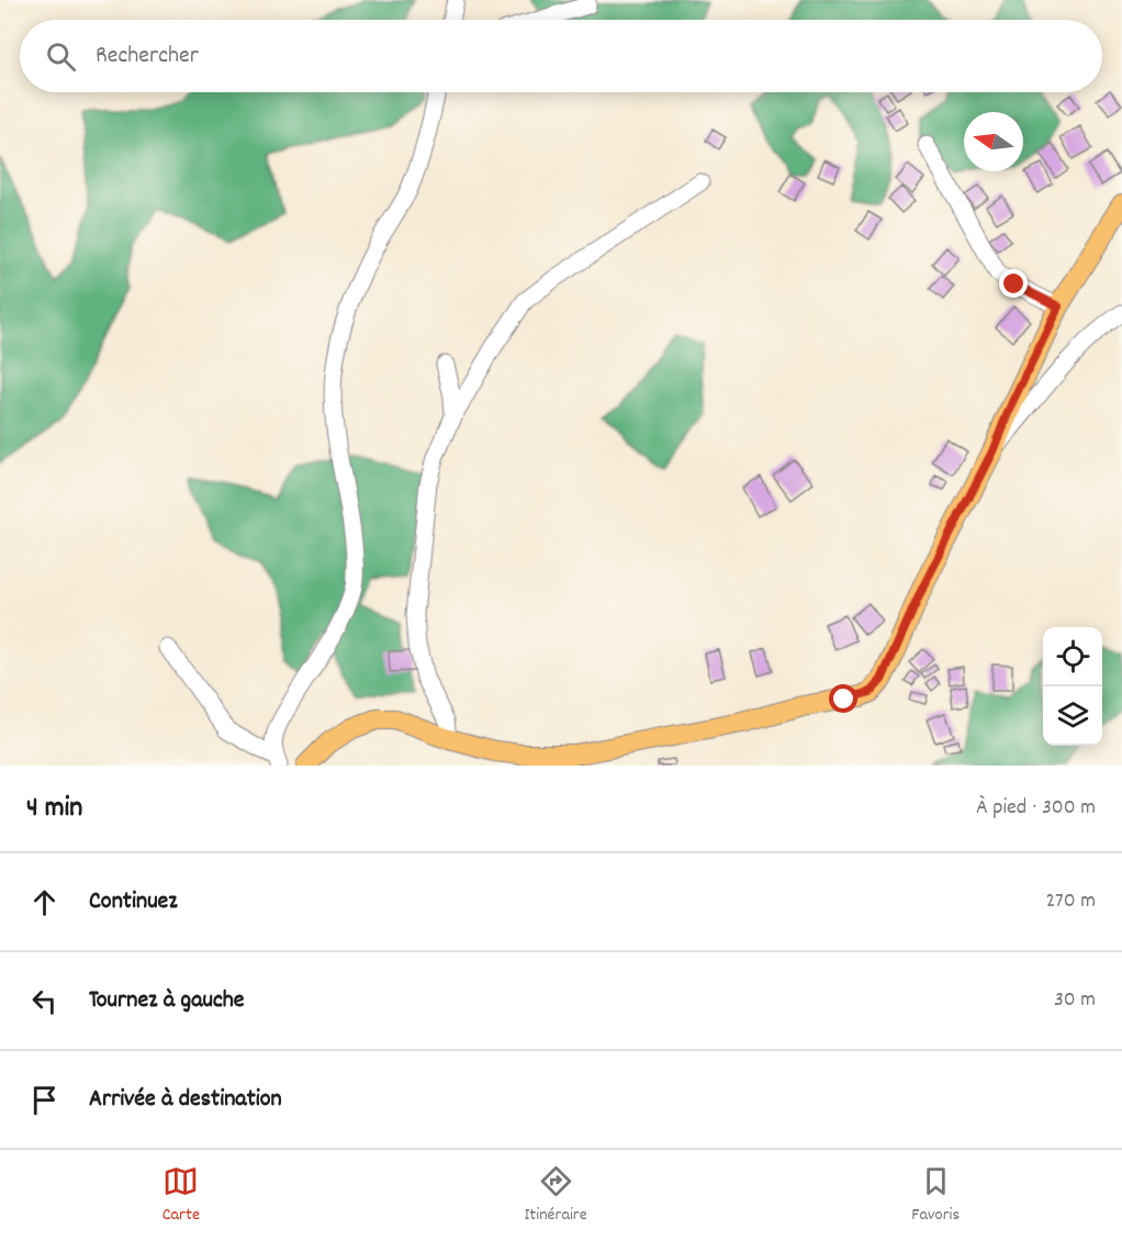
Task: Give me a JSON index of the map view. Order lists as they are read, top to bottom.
{
  "north": "left",
  "page": {
    "search": "Rechercher",
    "heading": ["4 min", "À pied · 300 m"],
    "list": [
      ["Continuez", "270 m"],
      ["Tournez à gauche", "30 m"],
      "Arrivée à destination"
    ],
    "nav": ["Carte", "Itinéraire", "Favoris"]
  }
}
